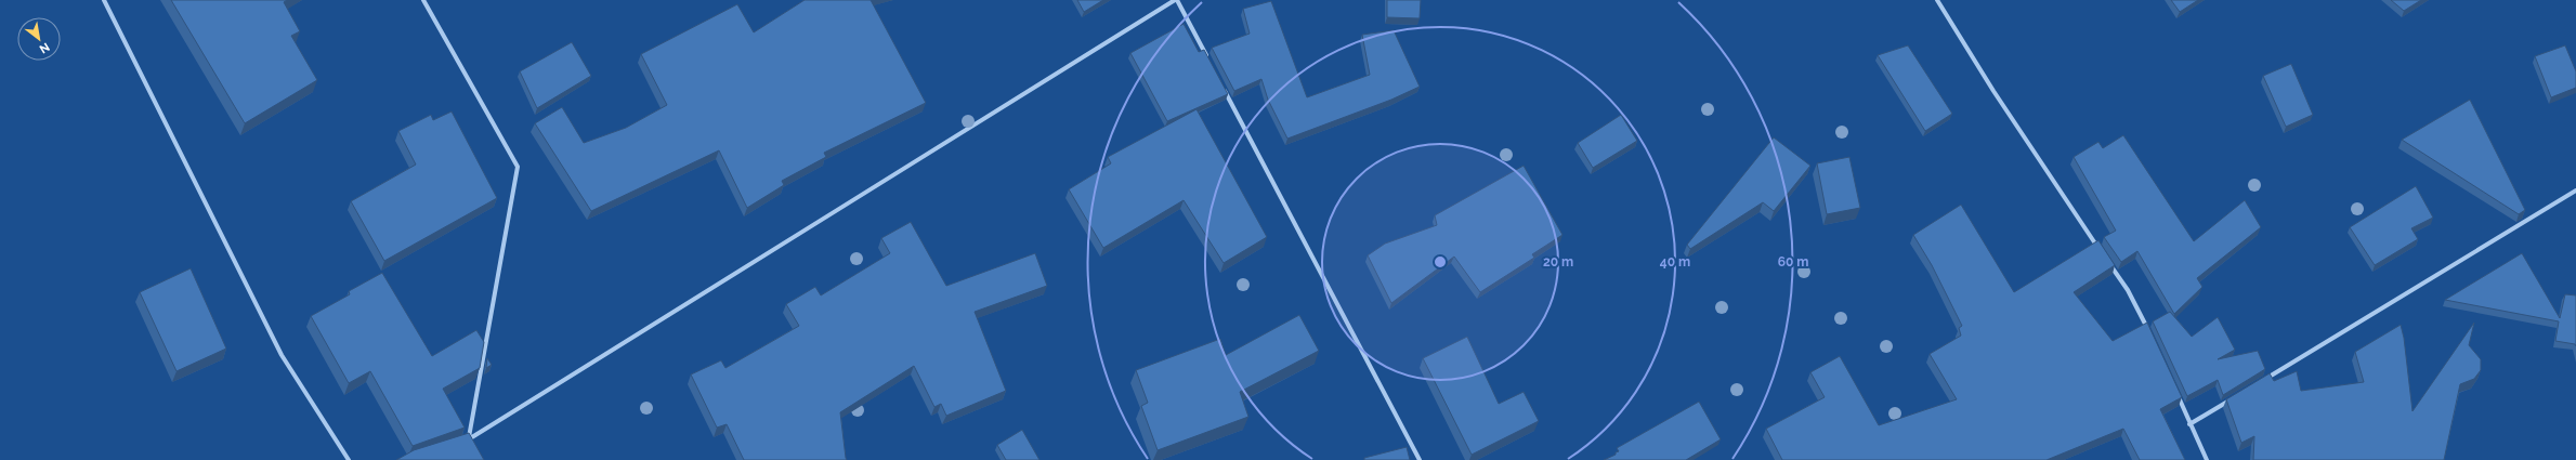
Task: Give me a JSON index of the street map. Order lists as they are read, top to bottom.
{
  "north": "bottom right",
  "rings": ["20 m", "40 m", "60 m"]
}
